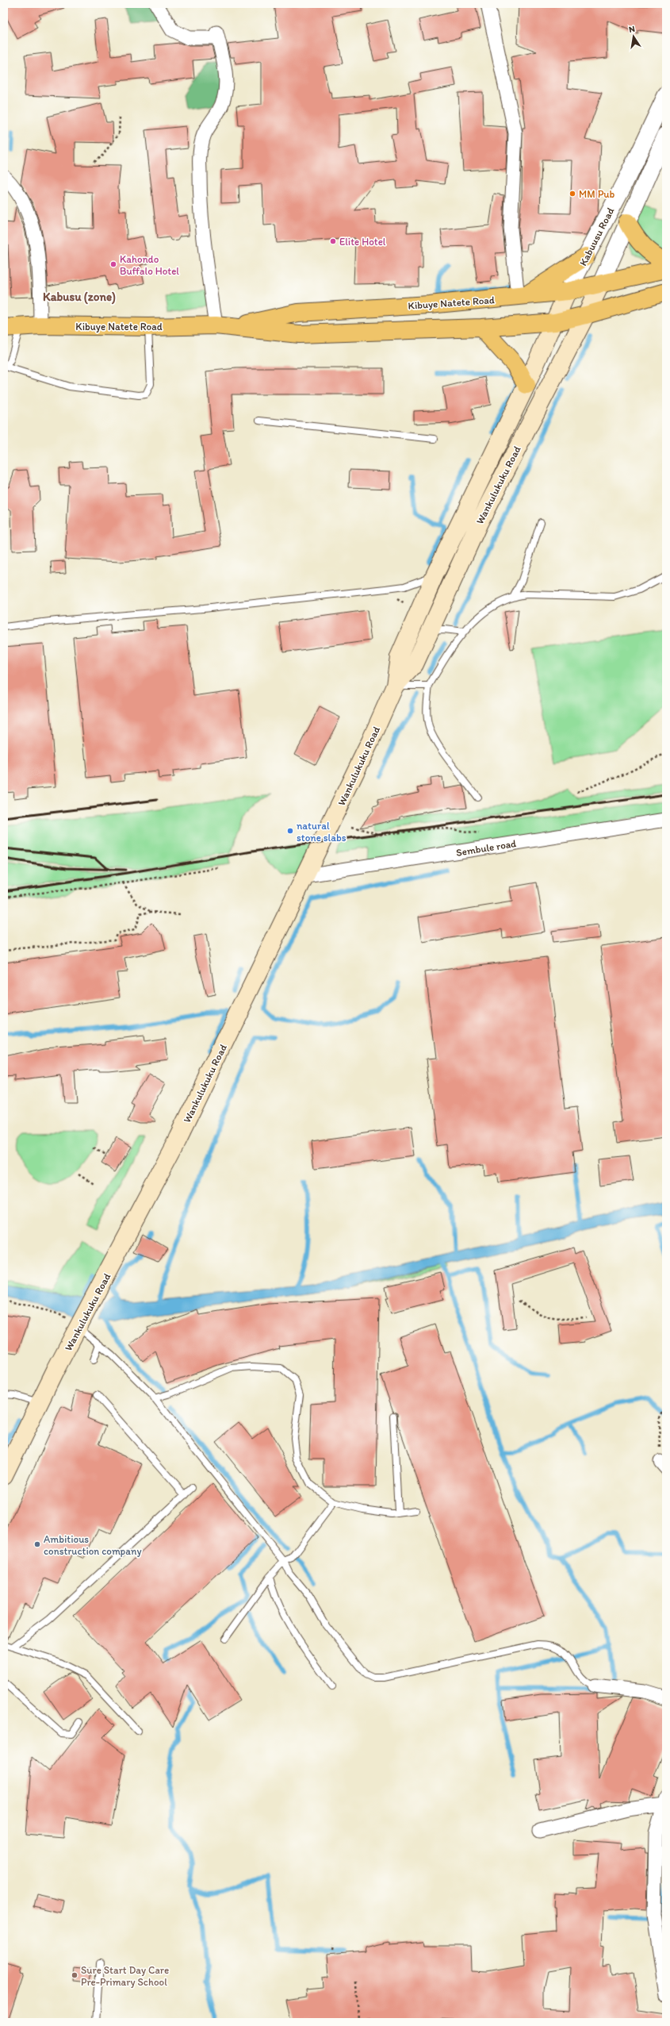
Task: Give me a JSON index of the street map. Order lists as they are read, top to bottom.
{
  "streets": {
    "main road": ["Kibuye Natete Road", "Wankulukuku Road"],
    "street": ["Kabuusu Road", "Sembule road"]
  },
  "crossings": [
    ["Kabuusu Road", "Kibuye Natete Road"],
    ["Kabuusu Road", "Wankulukuku Road"],
    ["Kibuye Natete Road", "Wankulukuku Road"],
    ["Wankulukuku Road", "Sembule road"]
  ],
  "districts": ["Kabusu (zone)"],
  "places": [
    "MM Pub",
    "Elite Hotel",
    "Kahondo Buffalo Hotel",
    "natural stone slabs",
    "Ambitious construction company",
    "Sure Start Day Care Pre-Primary School"
  ],
  "north": "top"
}
